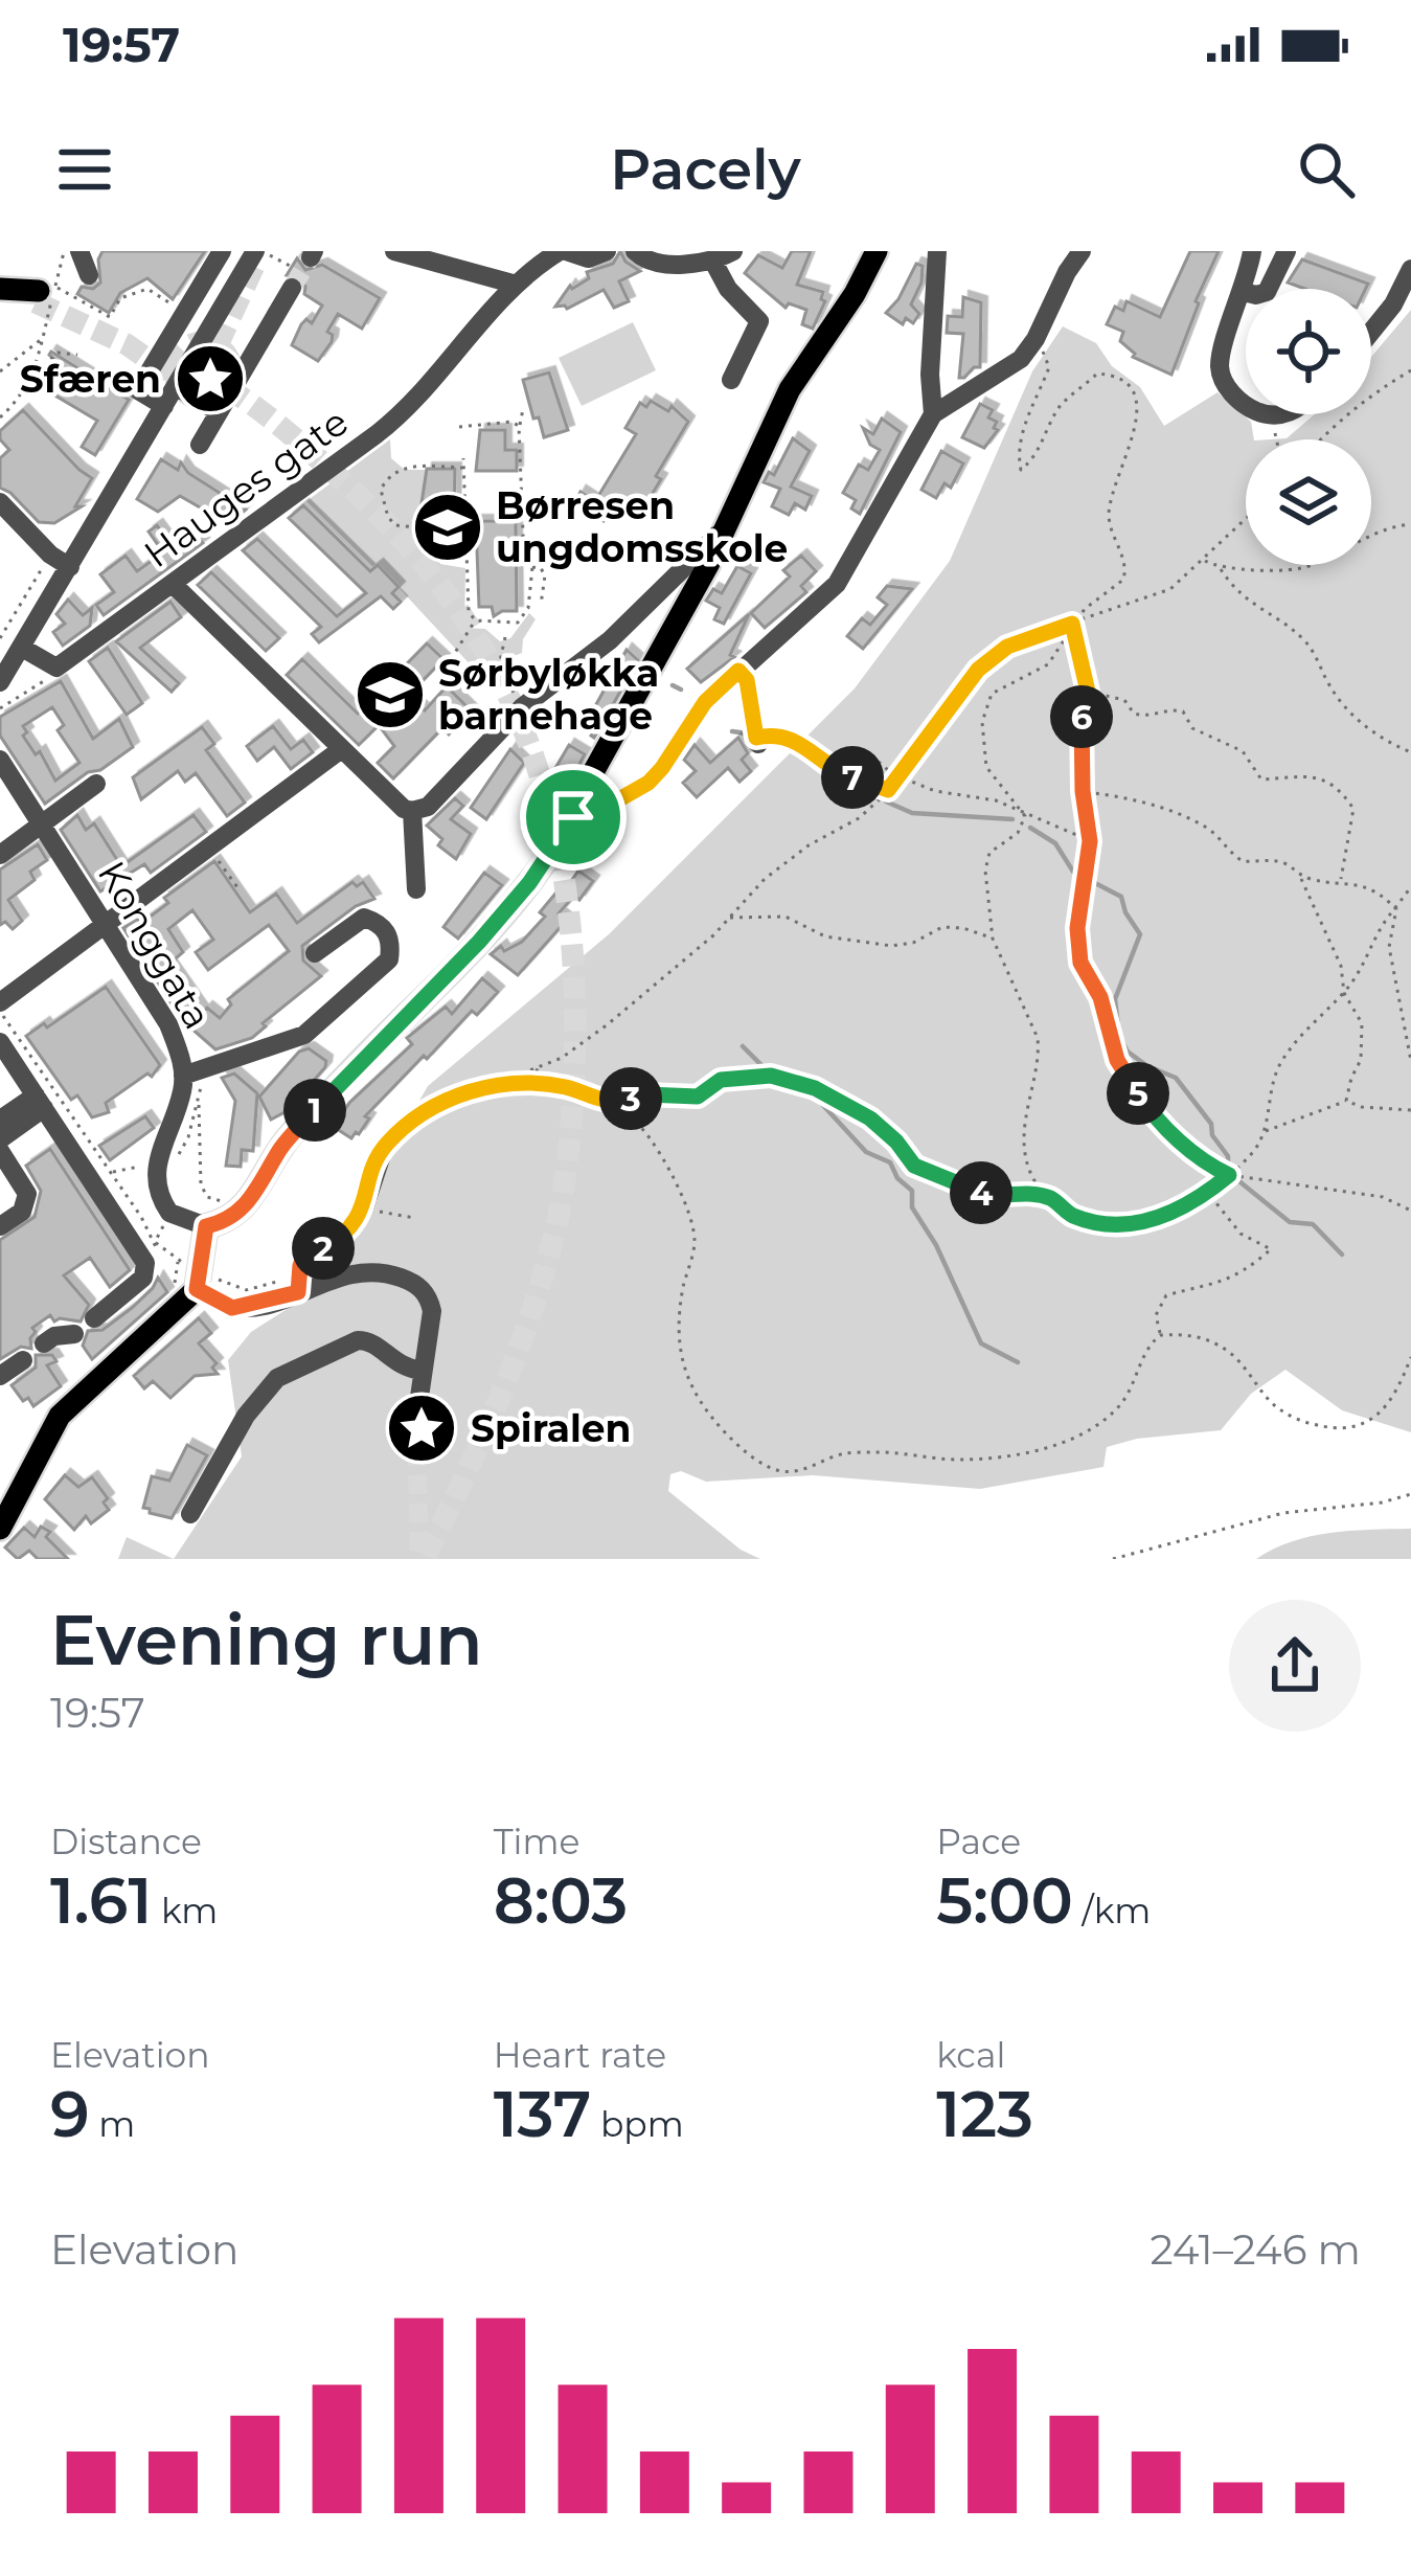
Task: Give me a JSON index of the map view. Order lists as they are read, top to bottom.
{
  "streets": {
    "street": ["Hauges gate", "Konggata"]
  },
  "places": {
    "place": ["Sfæren", "Spiralen"],
    "school or university": ["Børresen ungdomsskole", "Sørbyløkka barnehage"]
  },
  "page": {
    "status": "19:57",
    "header": "Pacely",
    "pins": [
      "6",
      "7",
      "5",
      "3",
      "1",
      "4",
      "2"
    ],
    "heading": ["Evening run", "19:57"],
    "stats": [
      ["Distance", "1.61 km"],
      ["Time", "8:03"],
      ["Pace", "5:00 /km"],
      ["Elevation", "9 m"],
      ["Heart rate", "137 bpm"],
      ["kcal", "123"]
    ],
    "chart": ["Elevation", "241–246 m"]
  }
}
